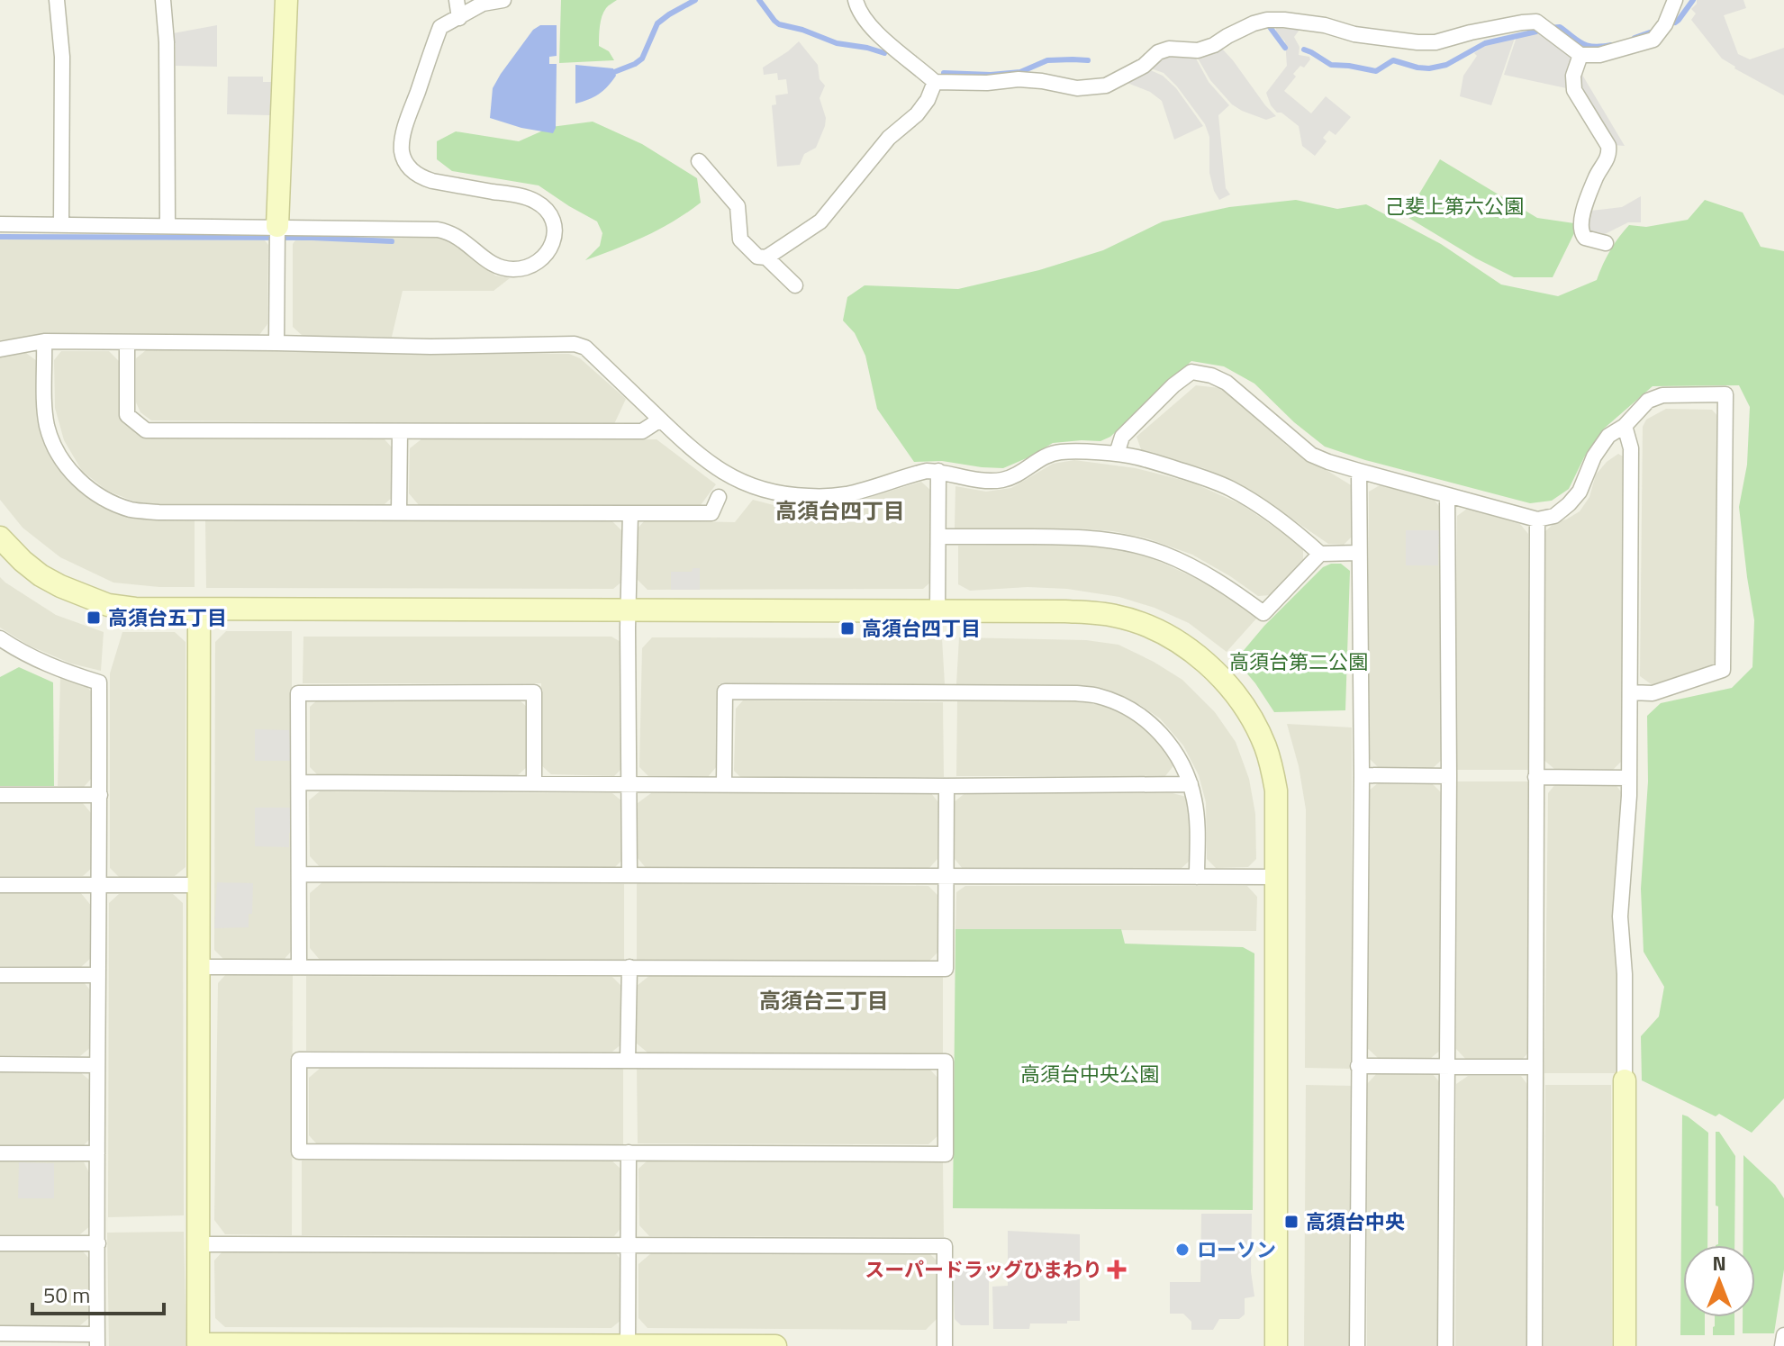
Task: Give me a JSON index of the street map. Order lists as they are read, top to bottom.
{
  "districts": ["高須台四丁目", "高須台三丁目"],
  "parks": ["己斐上第六公園", "高須台第二公園", "高須台中央公園"],
  "places": {
    "transit": ["高須台五丁目", "高須台四丁目", "高須台中央"],
    "other": ["ローソン"],
    "health": ["スーパードラッグひまわり"]
  },
  "scale_bar": "50 m",
  "north": "top"
}
